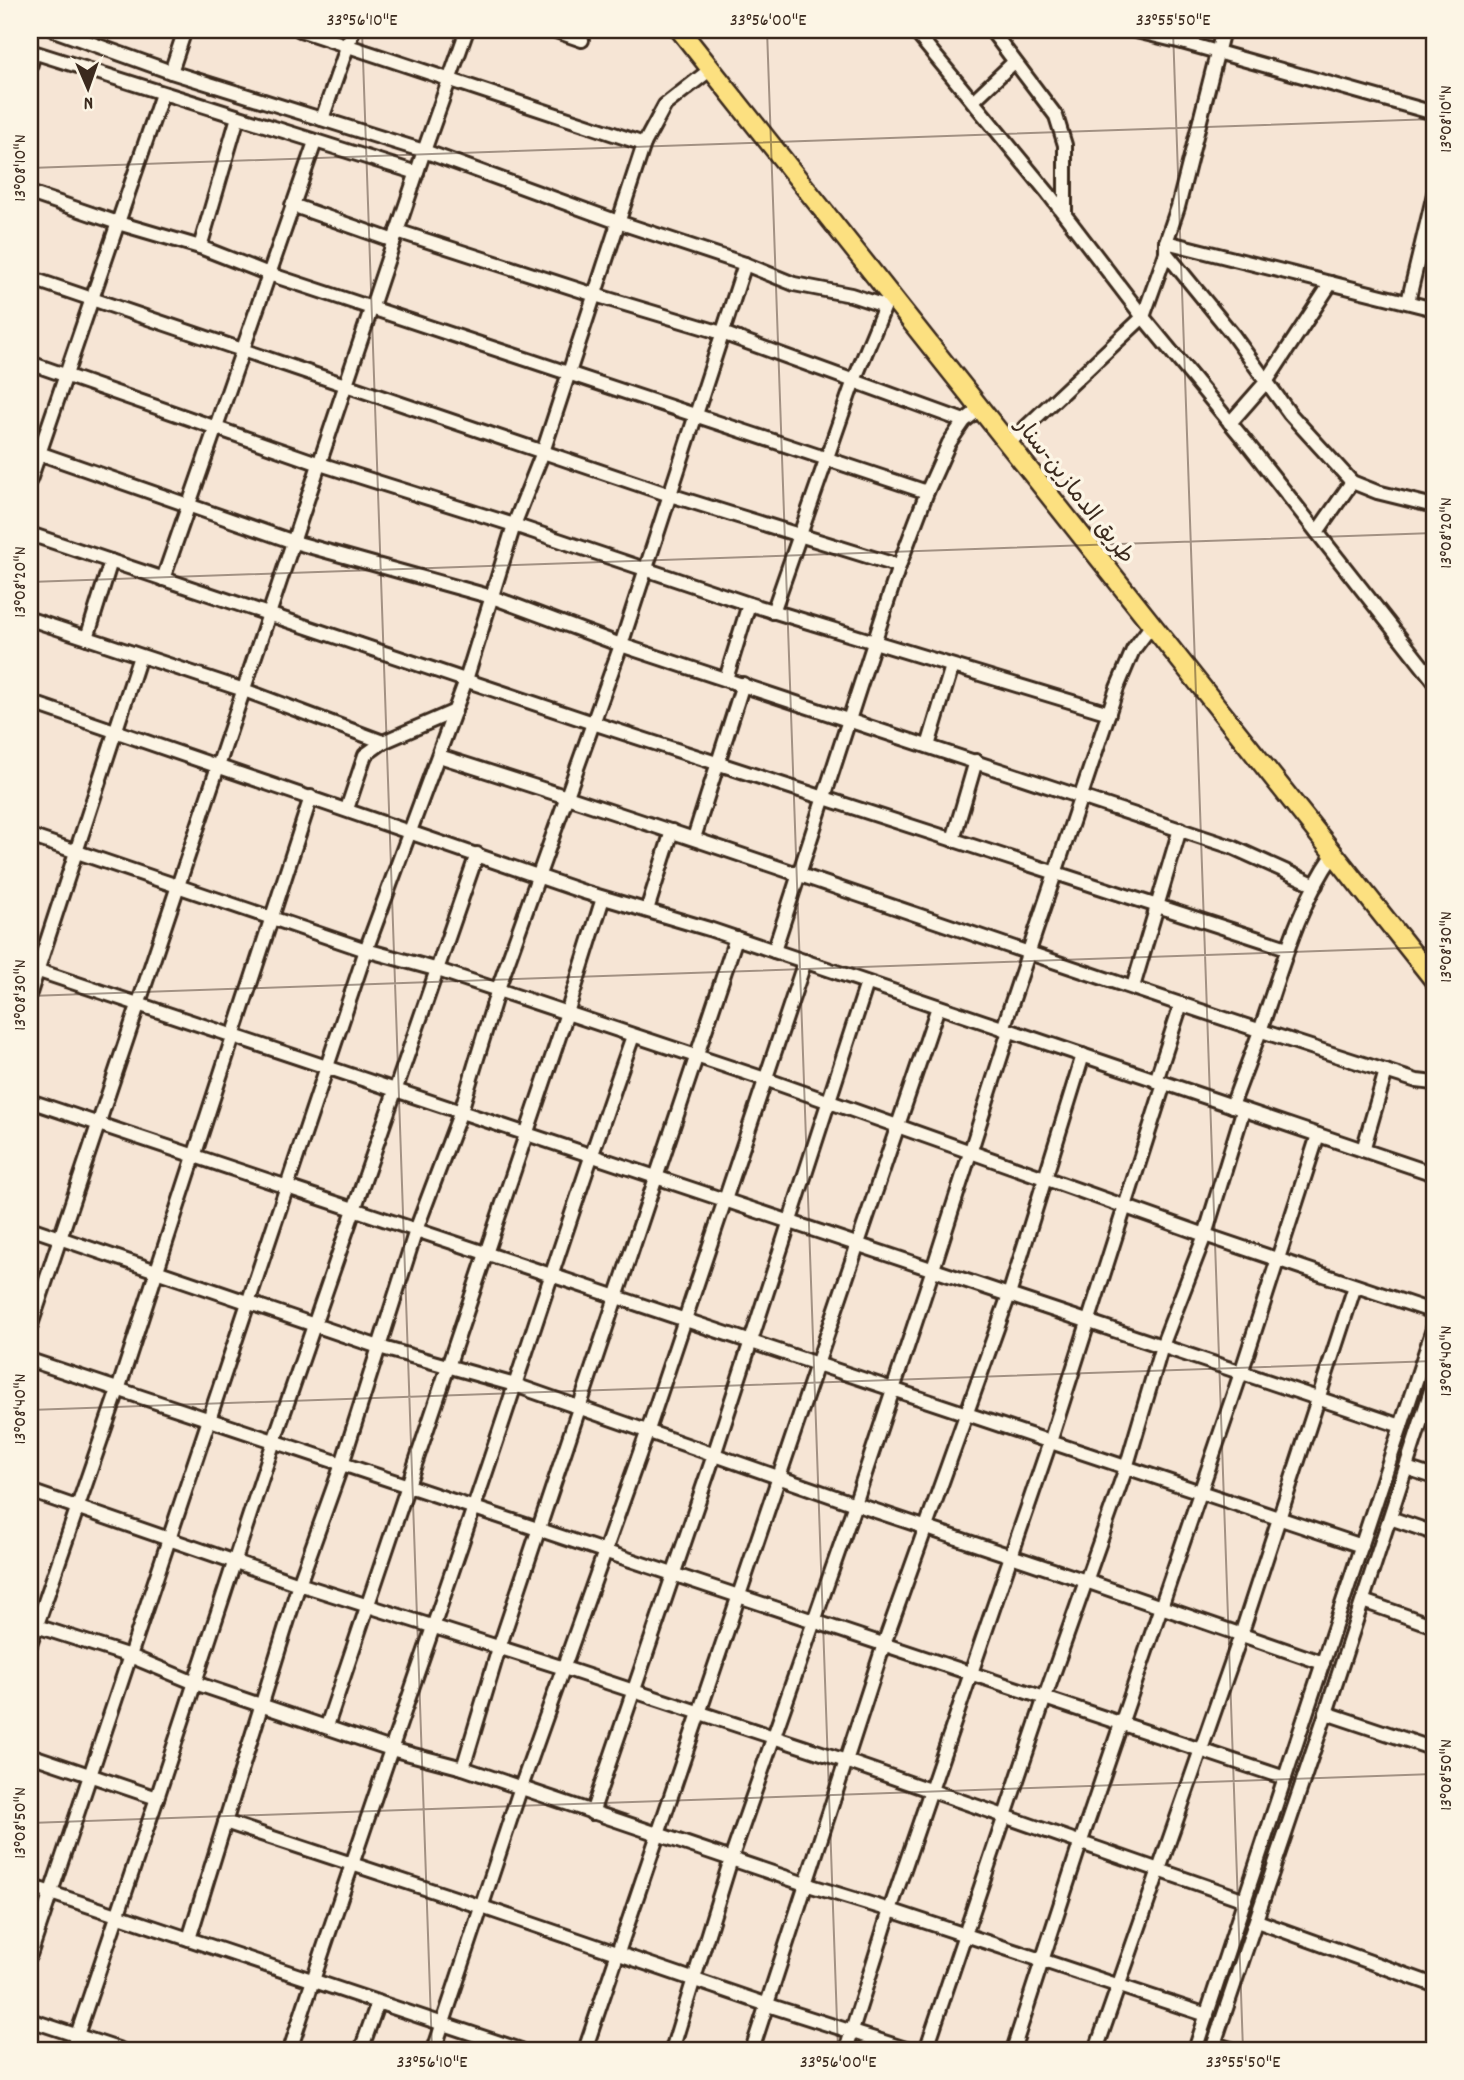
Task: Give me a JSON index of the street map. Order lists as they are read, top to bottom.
{
  "streets": {
    "highway": ["طريق الدمازين-سنار"]
  },
  "north": "bottom",
  "coordinates": [
    "33°56'10\"E",
    "33°56'00\"E",
    "33°55'50\"E",
    "13°08'10\"N",
    "13°08'20\"N",
    "13°08'30\"N",
    "13°08'40\"N",
    "13°08'50\"N"
  ]
}
